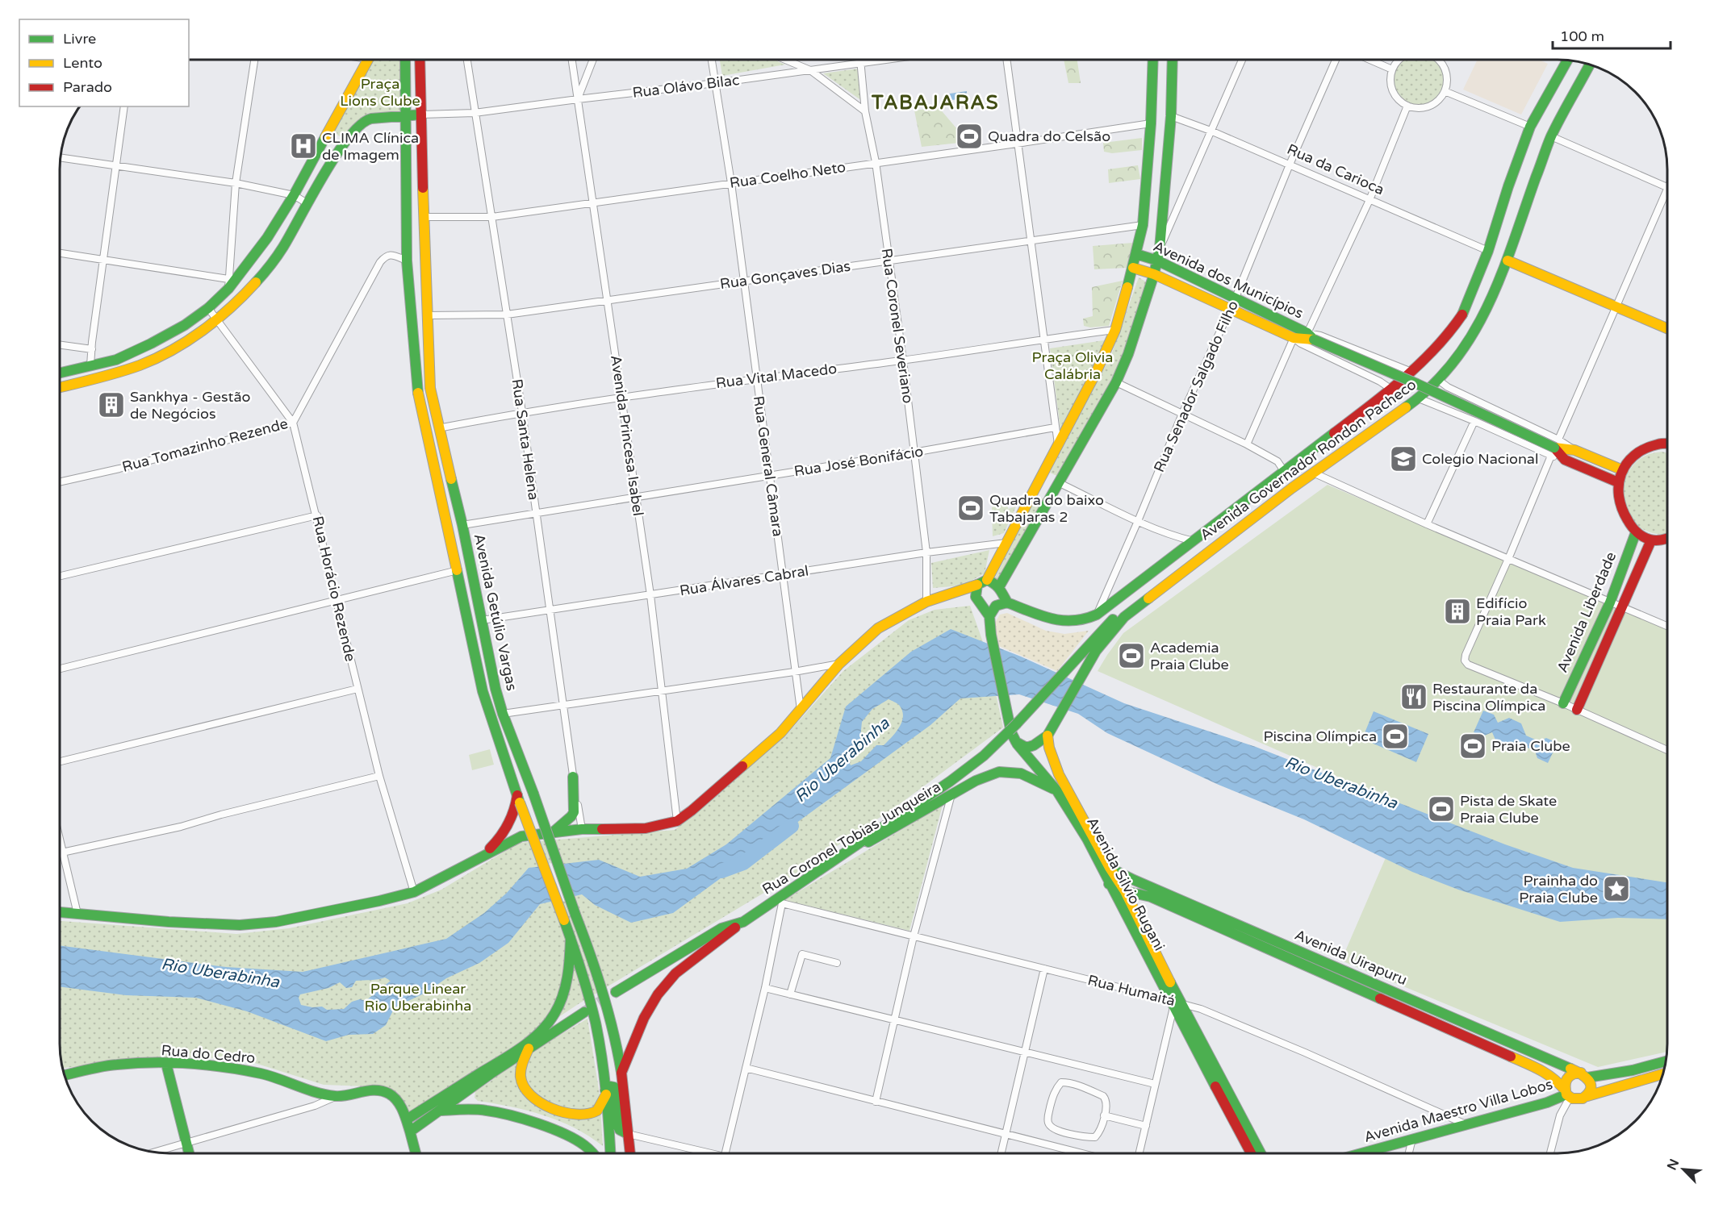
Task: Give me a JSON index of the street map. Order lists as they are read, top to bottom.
{
  "streets": {
    "main road": [
      "Avenida dos Municípios",
      "Avenida Governador Rondon Pacheco",
      "Avenida Getúlio Vargas",
      "Avenida Liberdade",
      "Rua Coronel Tobias Junqueira",
      "Avenida Silvio Rugani",
      "Avenida Uirapuru",
      "Rua do Cedro",
      "Avenida Maestro Villa Lobos"
    ],
    "street": [
      "Rua Olávo Bilac",
      "Rua da Carioca",
      "Rua Coelho Neto",
      "Rua Gonçaves Dias",
      "Rua Coronel Severiano",
      "Rua Vital Macedo",
      "Rua Senador Salgado Filho",
      "Avenida Princesa Isabel",
      "Rua Santa Helena",
      "Rua Tomazinho Rezende",
      "Rua José Bonifácio",
      "Rua General Câmara",
      "Rua Álvares Cabral",
      "Rua Horácio Rezende",
      "Rua Humaitá"
    ]
  },
  "crossings": [
    ["Rua Olávo Bilac", "Rua Coronel Severiano"],
    ["Rua Olávo Bilac", "Avenida Princesa Isabel"],
    ["Rua Olávo Bilac", "Rua Santa Helena"],
    ["Rua Olávo Bilac", "Rua General Câmara"],
    ["Rua Olávo Bilac", "Avenida Getúlio Vargas"],
    ["Rua da Carioca", "Rua Senador Salgado Filho"],
    ["Rua da Carioca", "Avenida Governador Rondon Pacheco"],
    ["Rua Coelho Neto", "Rua Coronel Severiano"],
    ["Rua Coelho Neto", "Avenida Princesa Isabel"],
    ["Rua Coelho Neto", "Rua Santa Helena"],
    ["Rua Coelho Neto", "Rua General Câmara"],
    ["Rua Coelho Neto", "Avenida Getúlio Vargas"],
    ["Rua Gonçaves Dias", "Rua Coronel Severiano"],
    ["Rua Gonçaves Dias", "Avenida Princesa Isabel"],
    ["Rua Gonçaves Dias", "Rua Santa Helena"],
    ["Rua Gonçaves Dias", "Rua General Câmara"],
    ["Rua Gonçaves Dias", "Avenida Getúlio Vargas"],
    ["Avenida dos Municípios", "Rua Senador Salgado Filho"],
    ["Avenida dos Municípios", "Avenida Governador Rondon Pacheco"],
    ["Rua Coronel Severiano", "Rua Vital Macedo"],
    ["Rua Coronel Severiano", "Rua José Bonifácio"],
    ["Rua Coronel Severiano", "Rua Álvares Cabral"],
    ["Rua Vital Macedo", "Avenida Princesa Isabel"],
    ["Rua Vital Macedo", "Rua Santa Helena"],
    ["Rua Vital Macedo", "Rua General Câmara"],
    ["Rua Vital Macedo", "Avenida Getúlio Vargas"],
    ["Rua Senador Salgado Filho", "Avenida Governador Rondon Pacheco"],
    ["Avenida Princesa Isabel", "Rua José Bonifácio"],
    ["Avenida Princesa Isabel", "Rua Álvares Cabral"],
    ["Rua Santa Helena", "Rua José Bonifácio"],
    ["Rua Santa Helena", "Rua Álvares Cabral"],
    ["Rua Tomazinho Rezende", "Rua Horácio Rezende"],
    ["Rua Tomazinho Rezende", "Avenida Getúlio Vargas"],
    ["Avenida Governador Rondon Pacheco", "Avenida Silvio Rugani"],
    ["Rua José Bonifácio", "Rua General Câmara"],
    ["Rua José Bonifácio", "Avenida Getúlio Vargas"],
    ["Rua General Câmara", "Rua Álvares Cabral"],
    ["Rua Álvares Cabral", "Avenida Getúlio Vargas"],
    ["Rua Coronel Tobias Junqueira", "Avenida Silvio Rugani"],
    ["Rua Coronel Tobias Junqueira", "Rua Humaitá"],
    ["Avenida Silvio Rugani", "Avenida Uirapuru"],
    ["Avenida Silvio Rugani", "Rua Humaitá"],
    ["Avenida Uirapuru", "Avenida Maestro Villa Lobos"],
    ["Rua Humaitá", "Avenida Maestro Villa Lobos"]
  ],
  "districts": ["TABAJARAS"],
  "water": ["Rio Uberabinha"],
  "parks": ["Praça Lions Clube", "Praça Olivia Calábria", "Parque Linear Rio Uberabinha"],
  "places": {
    "sports": [
      "Quadra do Celsão",
      "Quadra do baixo Tabajaras 2",
      "Academia Praia Clube",
      "Piscina Olímpica",
      "Praia Clube",
      "Pista de Skate Praia Clube"
    ],
    "hospital": ["CLIMA Clínica de Imagem"],
    "building": ["Sankhya - Gestão de Negócios", "Edifício Praia Park"],
    "school or university": ["Colegio Nacional"],
    "restaurant": ["Restaurante da Piscina Olímpica"],
    "place": ["Prainha do Praia Clube"]
  },
  "legend": ["Livre", "Lento", "Parado"],
  "scale_bar": "100 m",
  "north": "top left"
}
